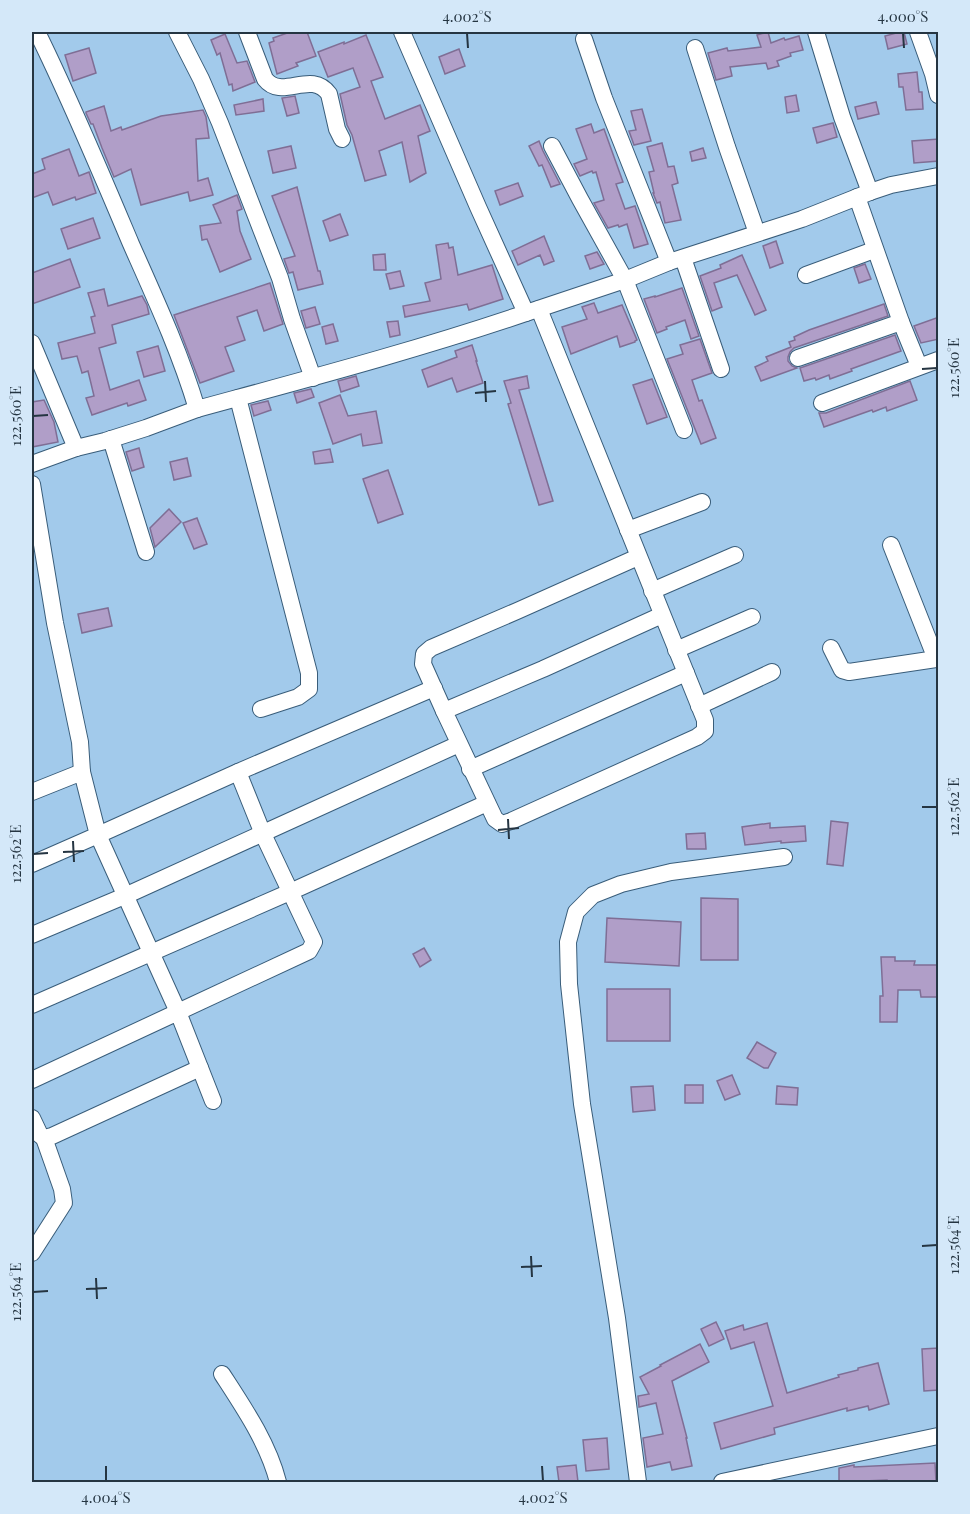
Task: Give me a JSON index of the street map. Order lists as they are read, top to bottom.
{
  "coordinates": [
    "4.002°S",
    "4.000°S",
    "122.560°E",
    "122.562°E",
    "122.564°E",
    "4.004°S"
  ]
}
